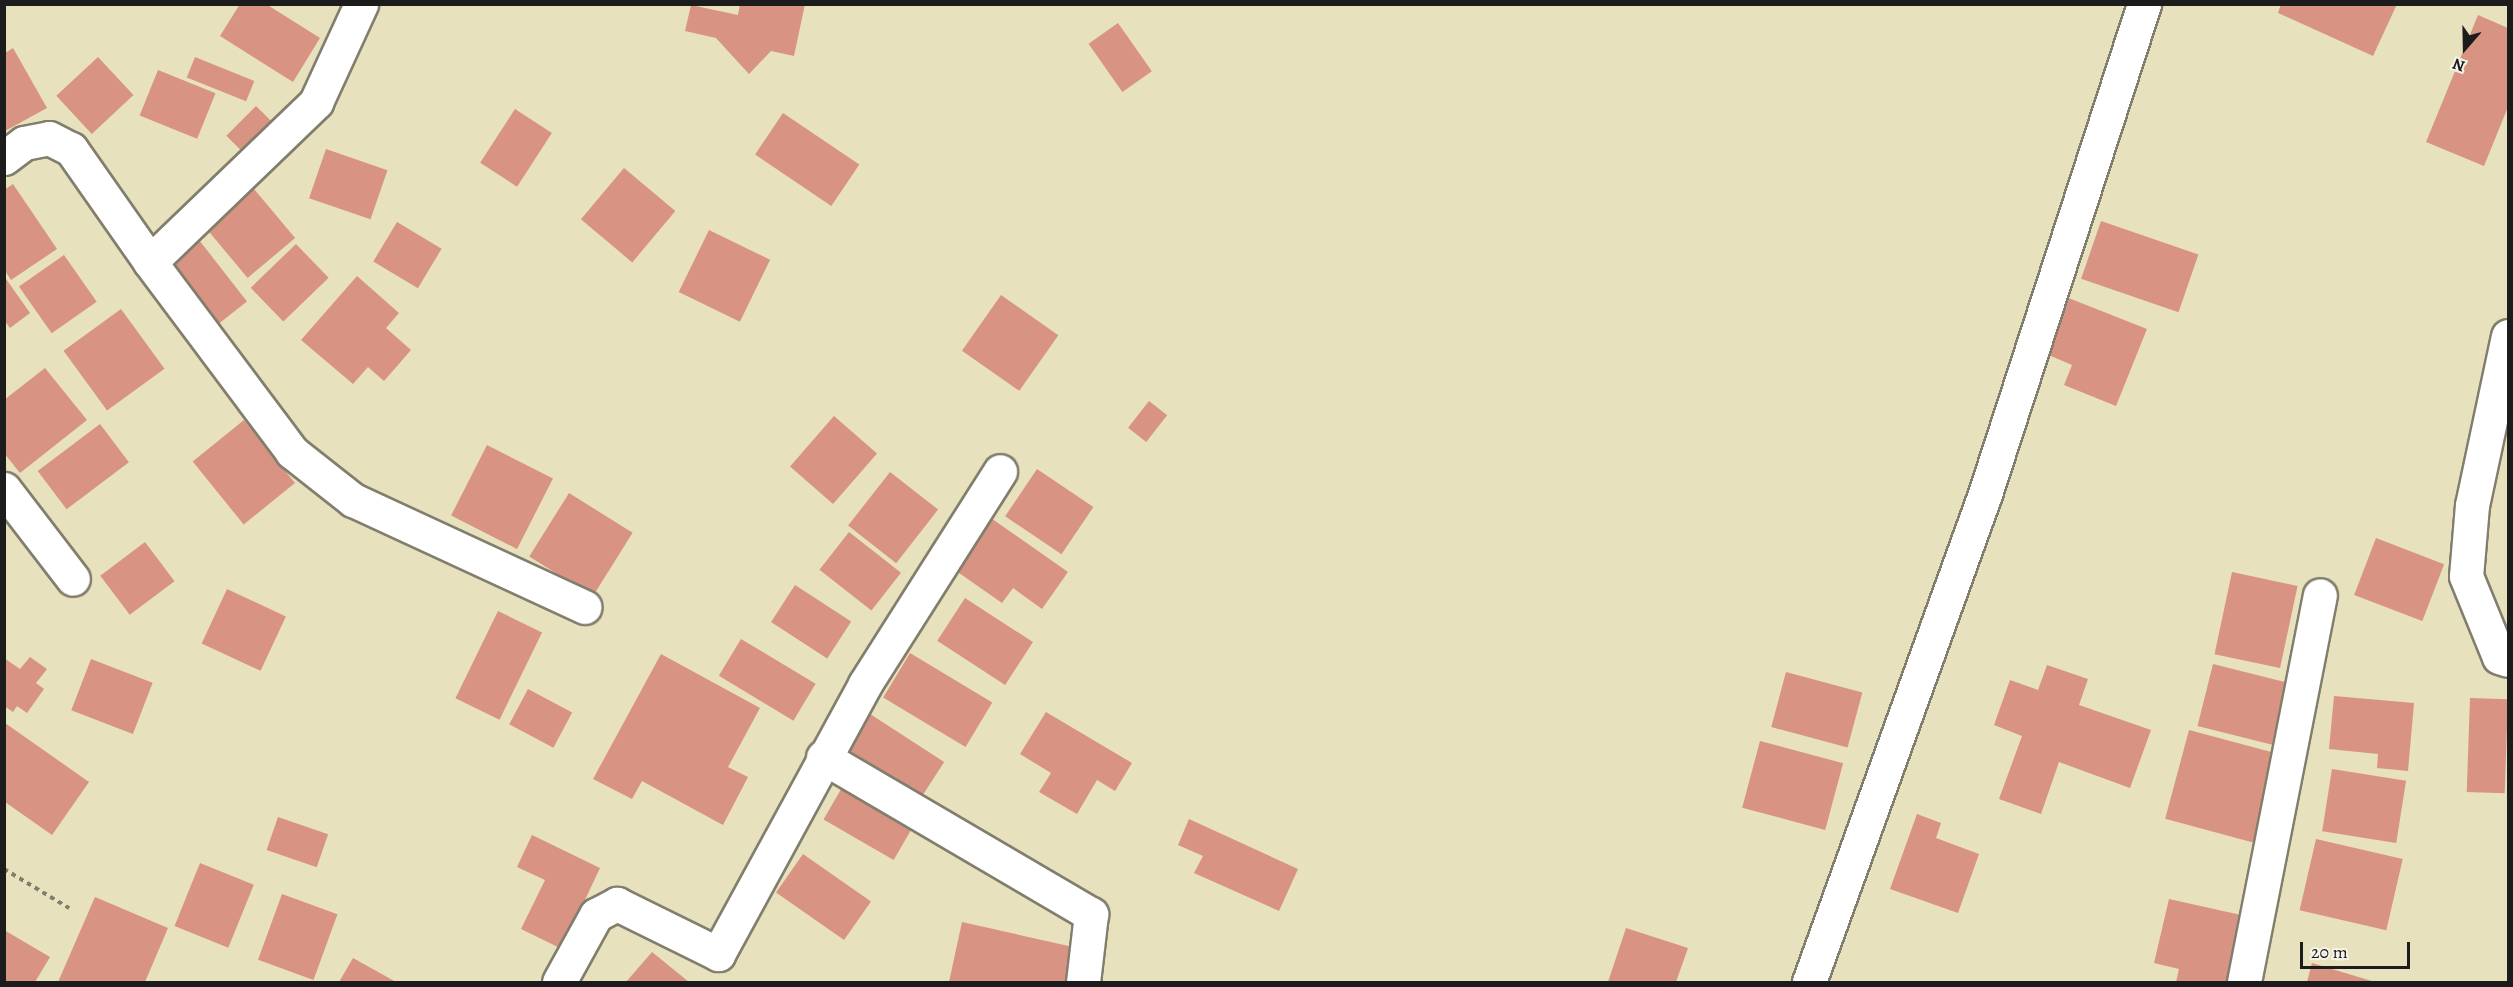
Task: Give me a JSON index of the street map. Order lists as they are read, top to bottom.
{
  "scale_bar": "20 m",
  "north": "bottom"
}
